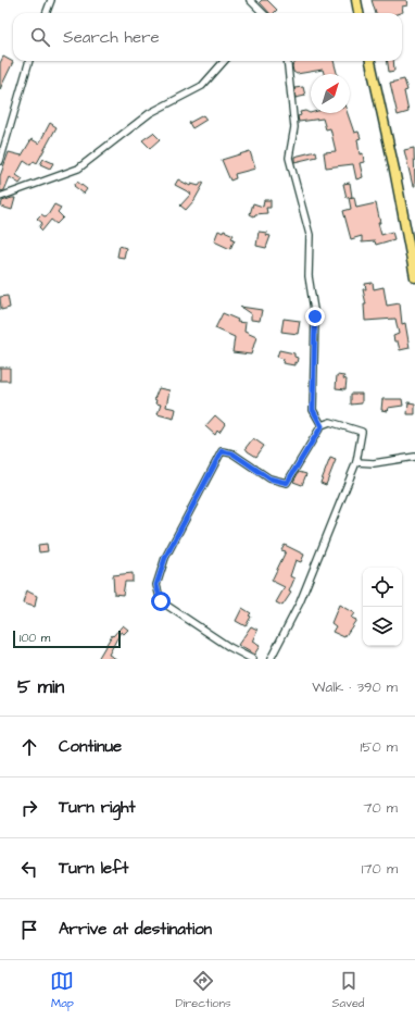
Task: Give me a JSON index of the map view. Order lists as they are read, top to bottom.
{
  "scale_bar": "100 m",
  "north": "top right",
  "page": {
    "search": "Search here",
    "scale": "100 m",
    "heading": ["5 min", "Walk · 390 m"],
    "list": [
      ["Continue", "150 m"],
      ["Turn right", "70 m"],
      ["Turn left", "170 m"],
      "Arrive at destination"
    ],
    "nav": ["Map", "Directions", "Saved"]
  }
}
